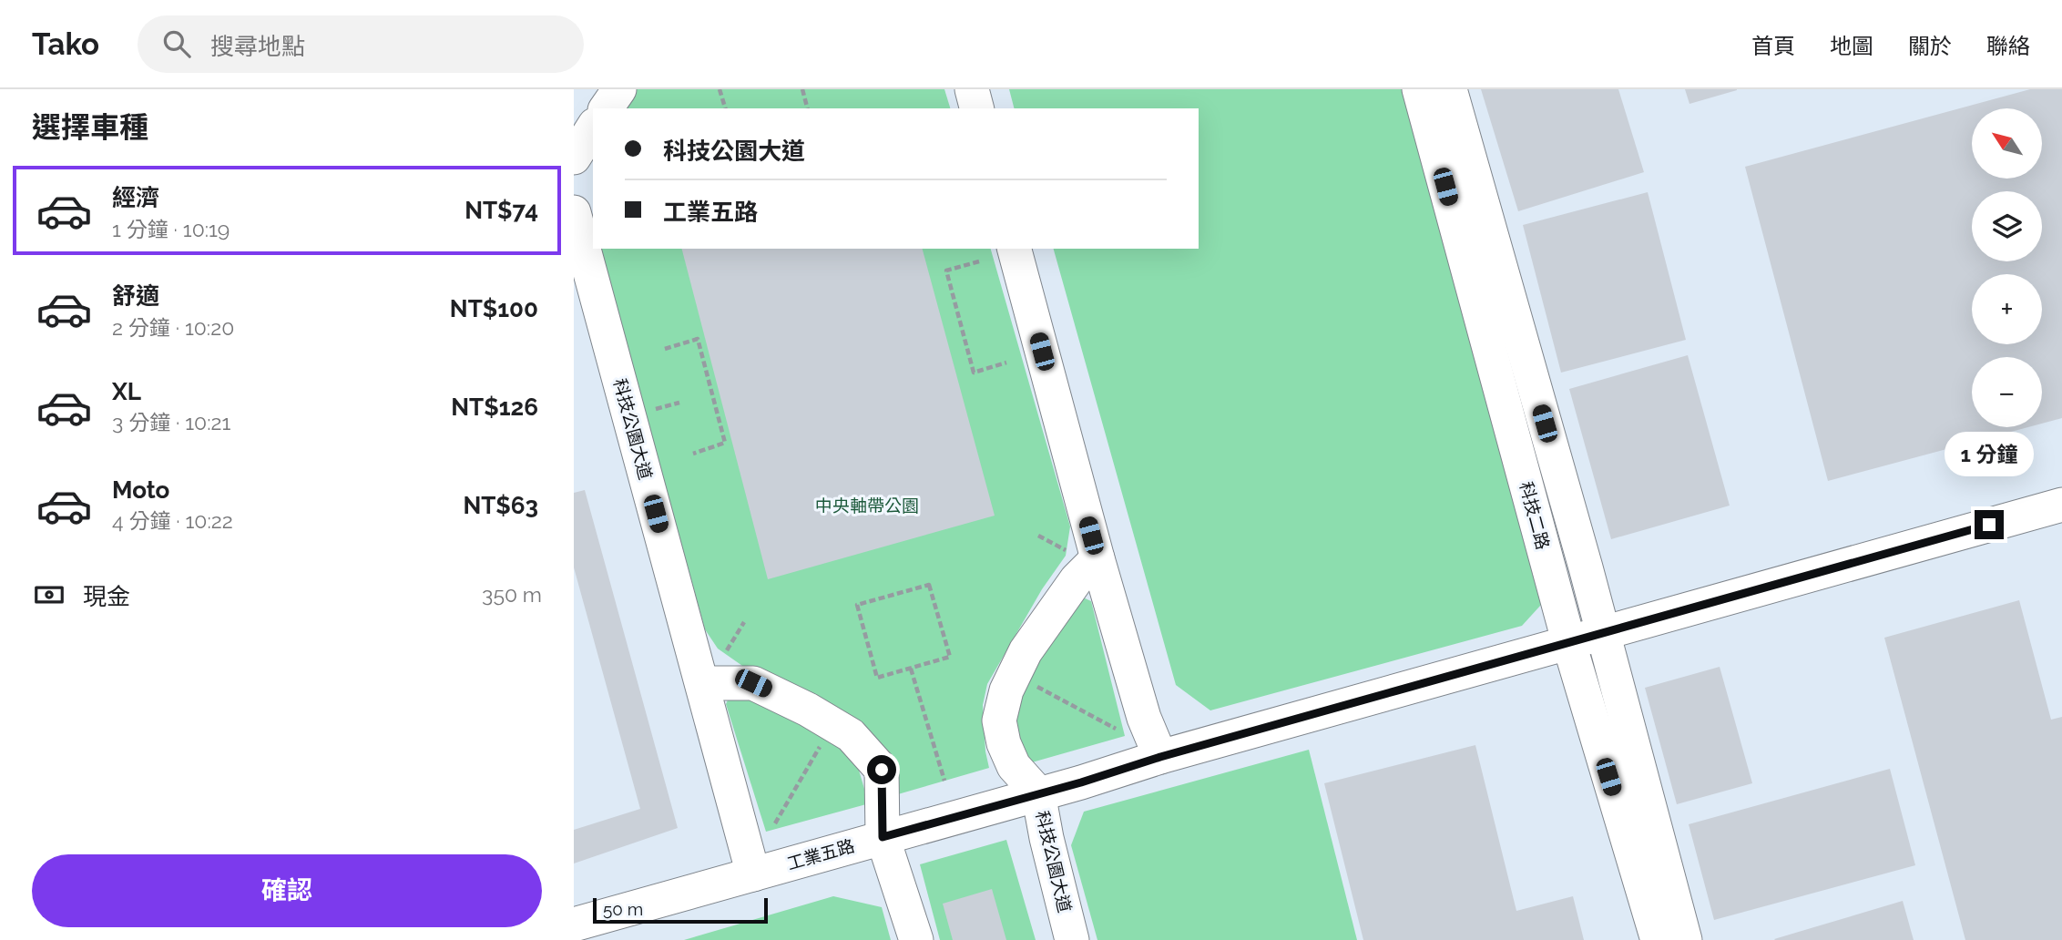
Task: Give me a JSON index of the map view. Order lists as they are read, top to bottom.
{
  "streets": {
    "street": ["科技公園大道", "科技二路", "工業五路"]
  },
  "crossings": [
    ["科技公園大道", "工業五路"],
    ["科技二路", "工業五路"]
  ],
  "parks": ["中央軸帶公園"],
  "scale_bar": "50 m",
  "north": "top left",
  "page": {
    "header": "Tako",
    "search": "搜尋地點",
    "nav": [
      "首頁",
      "地圖",
      "關於",
      "聯絡"
    ],
    "heading": "選擇車種",
    "map_buttons": ["+", "−"],
    "banner": ["科技公園大道", "工業五路"],
    "list": [
      {
        "name": "經濟",
        "note": "1 分鐘 · 10:19",
        "value": "NT$74"
      },
      {
        "name": "舒適",
        "note": "2 分鐘 · 10:20",
        "value": "NT$100"
      },
      {
        "name": "XL",
        "note": "3 分鐘 · 10:21",
        "value": "NT$126"
      },
      {
        "name": "Moto",
        "note": "4 分鐘 · 10:22",
        "value": "NT$63"
      }
    ],
    "bubble": "1 分鐘",
    "pay": ["現金", "350 m"],
    "buttons": "確認",
    "scale": "50 m"
  }
}
